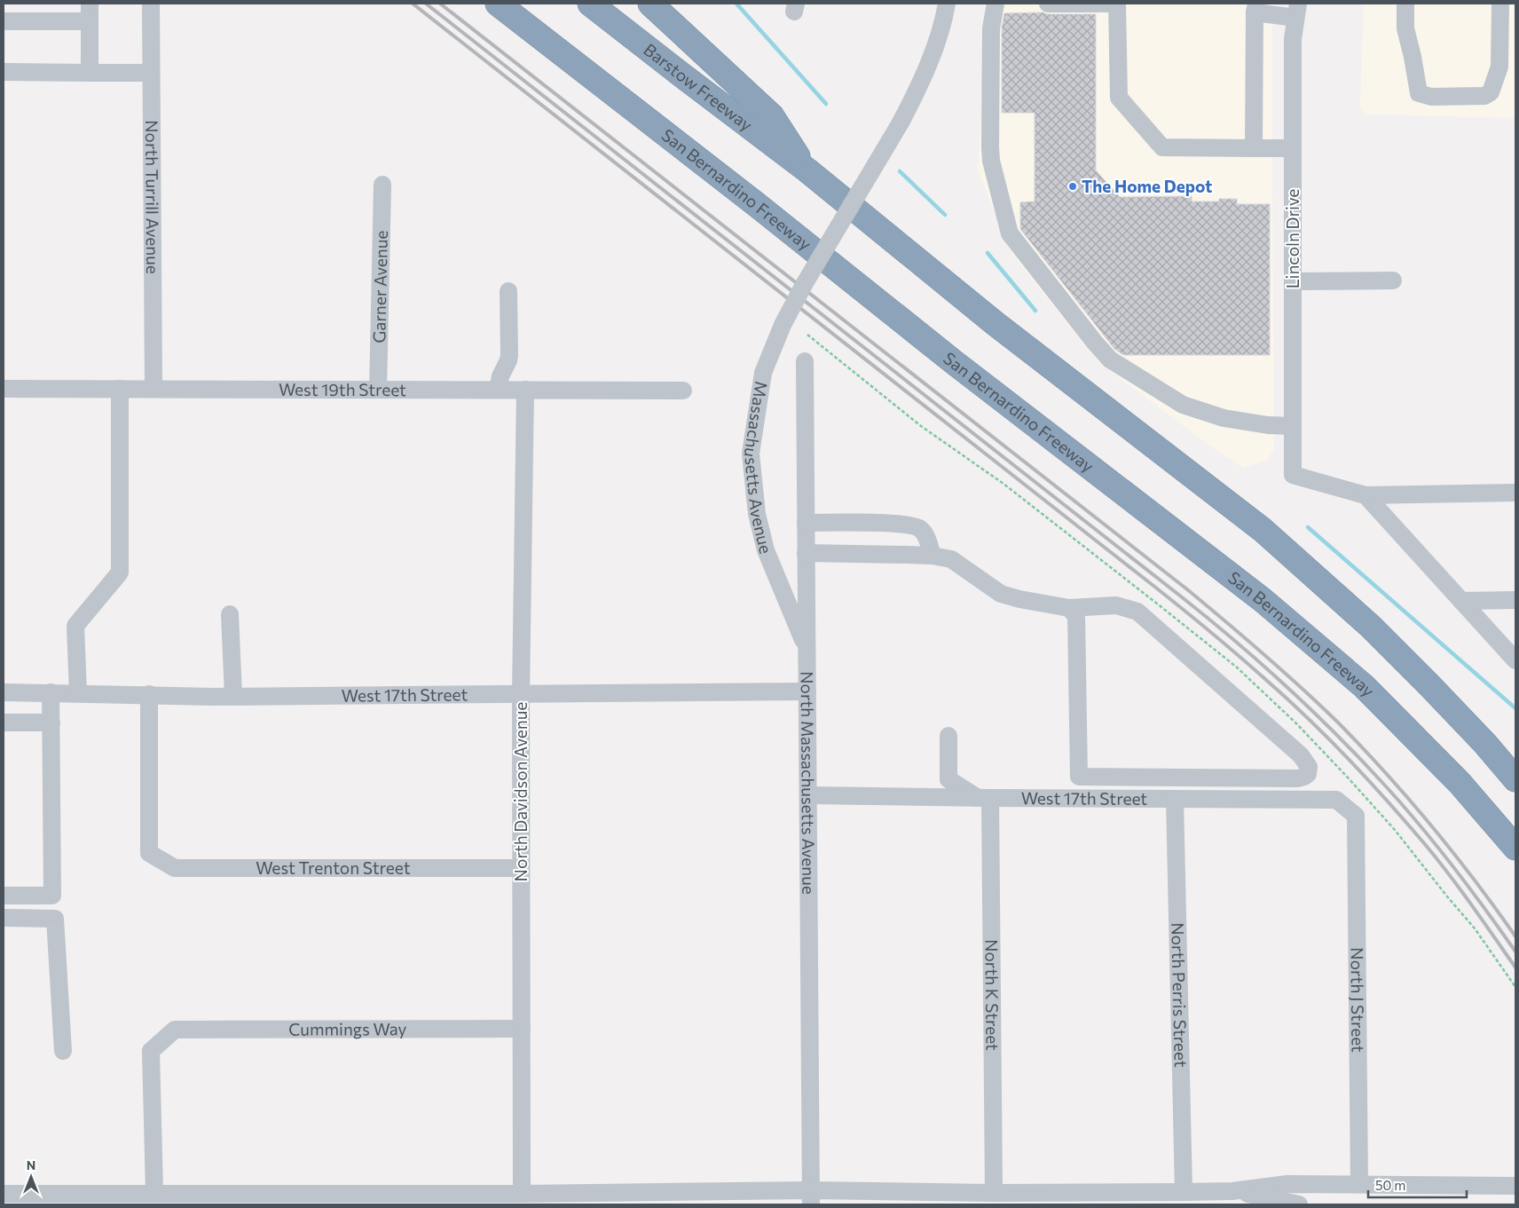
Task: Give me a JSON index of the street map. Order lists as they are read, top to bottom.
{
  "streets": {
    "highway": ["Barstow Freeway", "San Bernardino Freeway"],
    "street": [
      "North Turrill Avenue",
      "Lincoln Drive",
      "Garner Avenue",
      "West 19th Street",
      "Massachusetts Avenue",
      "West 17th Street",
      "North Massachusetts Avenue",
      "North Davidson Avenue",
      "West Trenton Street",
      "North K Street",
      "North Perris Street",
      "North J Street",
      "Cummings Way"
    ]
  },
  "crossings": [
    ["North Turrill Avenue", "West 19th Street"],
    ["Garner Avenue", "West 19th Street"],
    ["West 19th Street", "North Davidson Avenue"],
    ["Massachusetts Avenue", "North Massachusetts Avenue"],
    ["West 17th Street", "North Massachusetts Avenue"],
    ["West 17th Street", "North Davidson Avenue"],
    ["West 17th Street", "West Trenton Street"],
    ["West 17th Street", "North K Street"],
    ["West 17th Street", "North Perris Street"],
    ["West 17th Street", "North J Street"],
    ["North Davidson Avenue", "West Trenton Street"],
    ["North Davidson Avenue", "Cummings Way"]
  ],
  "places": ["The Home Depot"],
  "scale_bar": "50 m",
  "north": "top"
}
